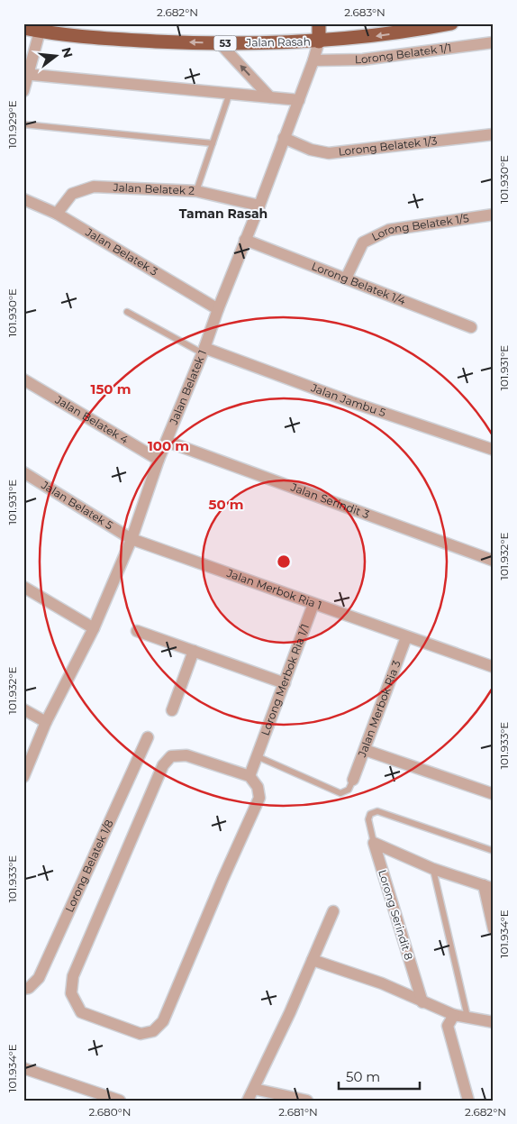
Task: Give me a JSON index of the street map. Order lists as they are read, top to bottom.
{
  "streets": {
    "highway": ["Jalan Rasah", "53"],
    "street": [
      "Lorong Belatek 1/1",
      "Lorong Belatek 1/3",
      "Jalan Belatek 2",
      "Lorong Belatek 1/5",
      "Jalan Belatek 3",
      "Lorong Belatek 1/4",
      "Jalan Belatek 1",
      "Jalan Jambu 5",
      "Jalan Belatek 4",
      "Jalan Serindit 3",
      "Jalan Belatek 5",
      "Jalan Merbok Ria 1",
      "Lorong Merbok Ria 1/1",
      "Jalan Merbok Ria 3",
      "Lorong Belatek 1/8",
      "Lorong Serindit 8"
    ]
  },
  "crossings": [
    ["Jalan Rasah", "Jalan Belatek 1"],
    ["Lorong Belatek 1/1", "Jalan Belatek 1"],
    ["Lorong Belatek 1/3", "Jalan Belatek 1"],
    ["Jalan Belatek 2", "Jalan Belatek 3"],
    ["Jalan Belatek 2", "Jalan Belatek 1"],
    ["Lorong Belatek 1/5", "Lorong Belatek 1/4"],
    ["Jalan Belatek 3", "Jalan Belatek 1"],
    ["Lorong Belatek 1/4", "Jalan Belatek 1"],
    ["Jalan Belatek 1", "Jalan Jambu 5"],
    ["Jalan Belatek 1", "Jalan Belatek 4"],
    ["Jalan Belatek 1", "Jalan Serindit 3"],
    ["Jalan Belatek 1", "Jalan Belatek 5"],
    ["Jalan Belatek 1", "Jalan Merbok Ria 1"],
    ["Jalan Belatek 5", "Jalan Merbok Ria 1"],
    ["Jalan Merbok Ria 1", "Lorong Merbok Ria 1/1"],
    ["Jalan Merbok Ria 1", "Jalan Merbok Ria 3"]
  ],
  "one_way": ["Jalan Rasah"],
  "districts": ["Taman Rasah"],
  "scale_bar": "50 m",
  "north": "right",
  "coordinates": [
    "2.682°N",
    "2.683°N",
    "101.929°E",
    "101.930°E",
    "101.931°E",
    "101.932°E",
    "101.933°E",
    "101.934°E",
    "2.680°N",
    "2.681°N"
  ],
  "rings": ["150 m", "100 m", "50 m"]
}
